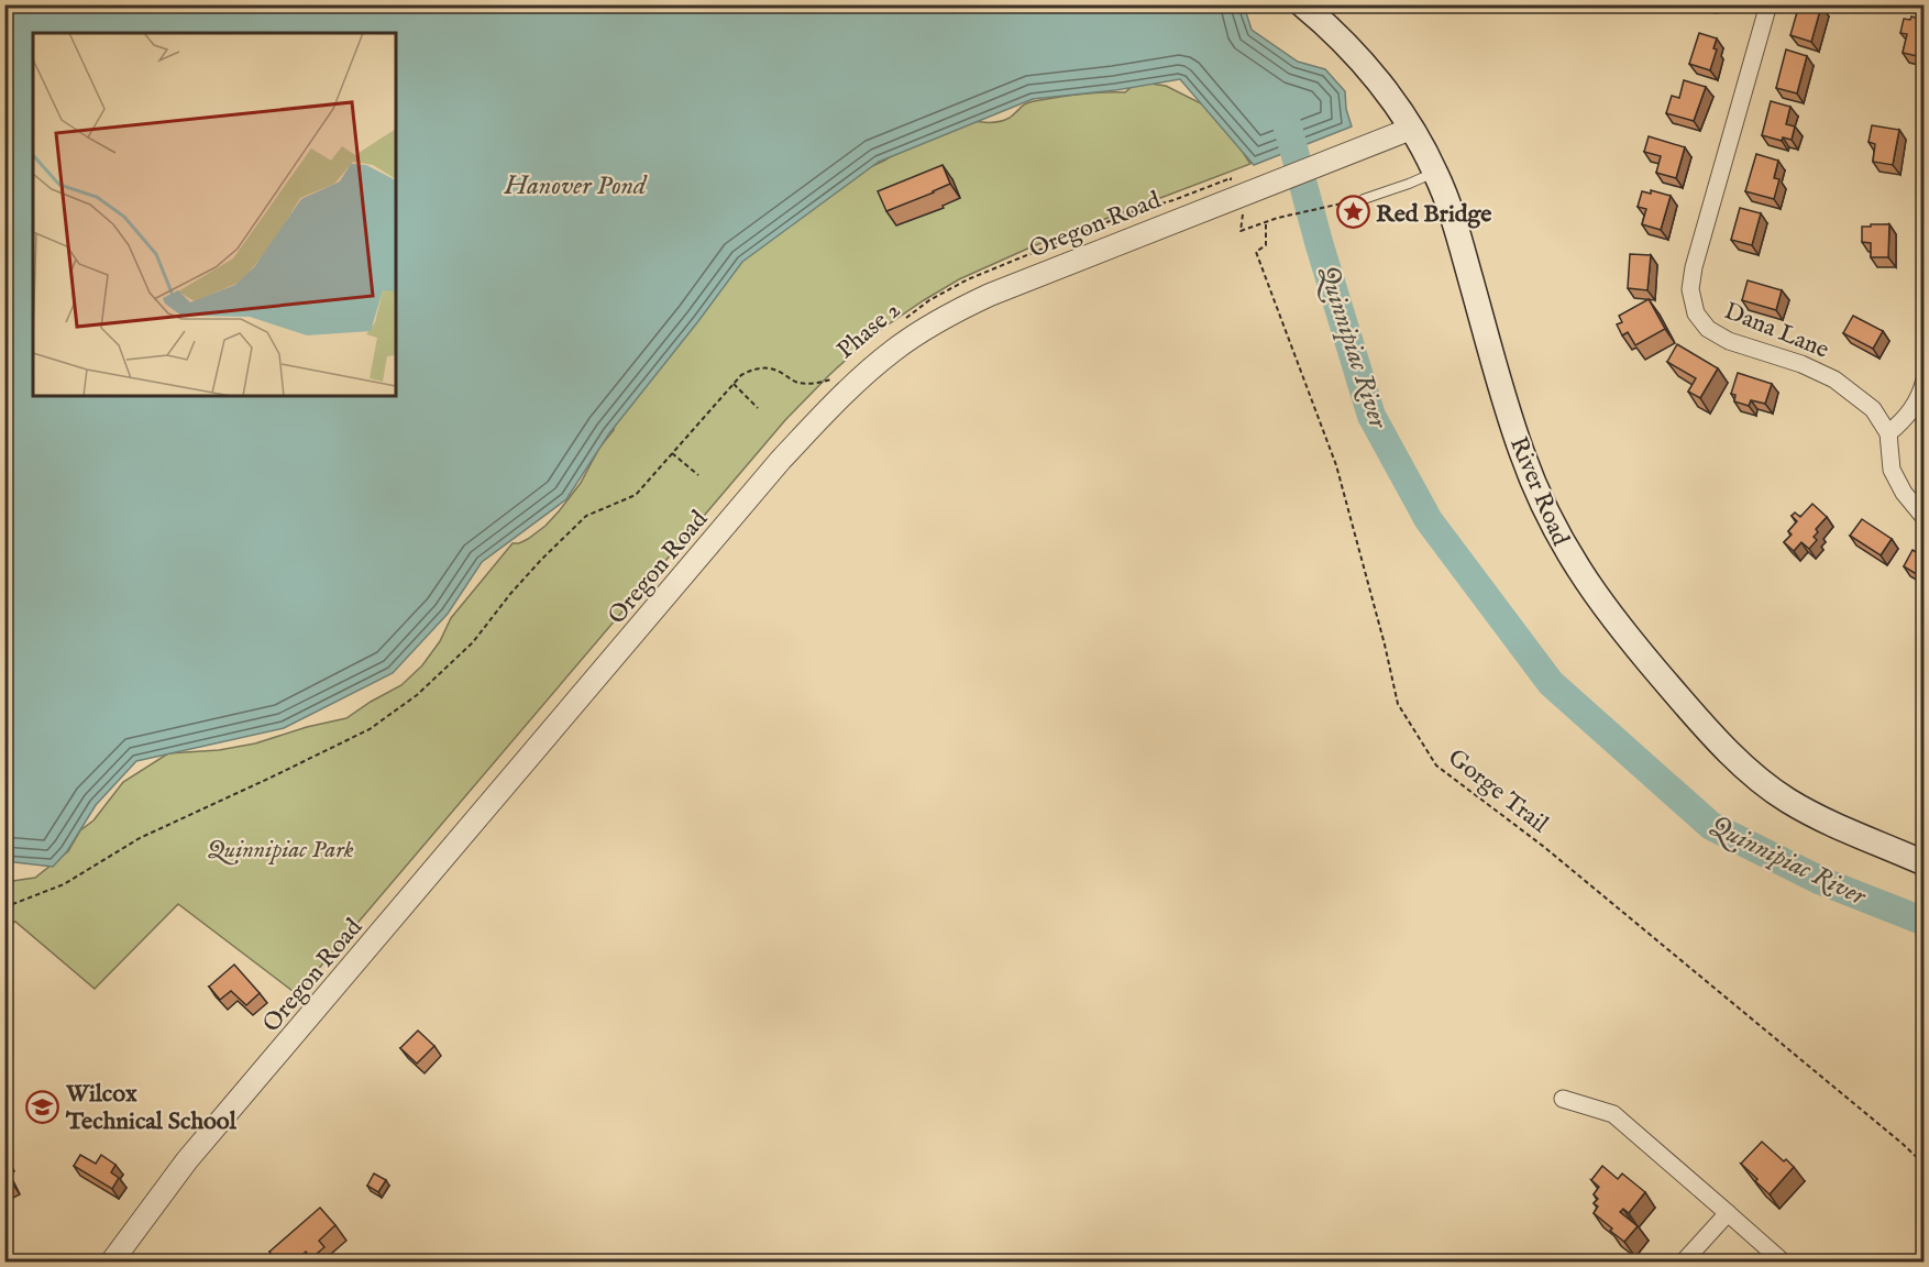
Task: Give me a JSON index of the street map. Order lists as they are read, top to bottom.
{
  "streets": {
    "main road": ["River Road"],
    "street": ["Oregon Road", "Dana Lane"],
    "path": ["Phase 2", "Gorge Trail"]
  },
  "crossings": [
    ["Oregon Road", "Phase 2"],
    ["Oregon Road", "River Road"]
  ],
  "water": ["Hanover Pond", "Quinnipiac River"],
  "parks": ["Quinnipiac Park"],
  "places": {
    "place": ["Red Bridge"],
    "school or university": ["Wilcox Technical School"]
  }
}
